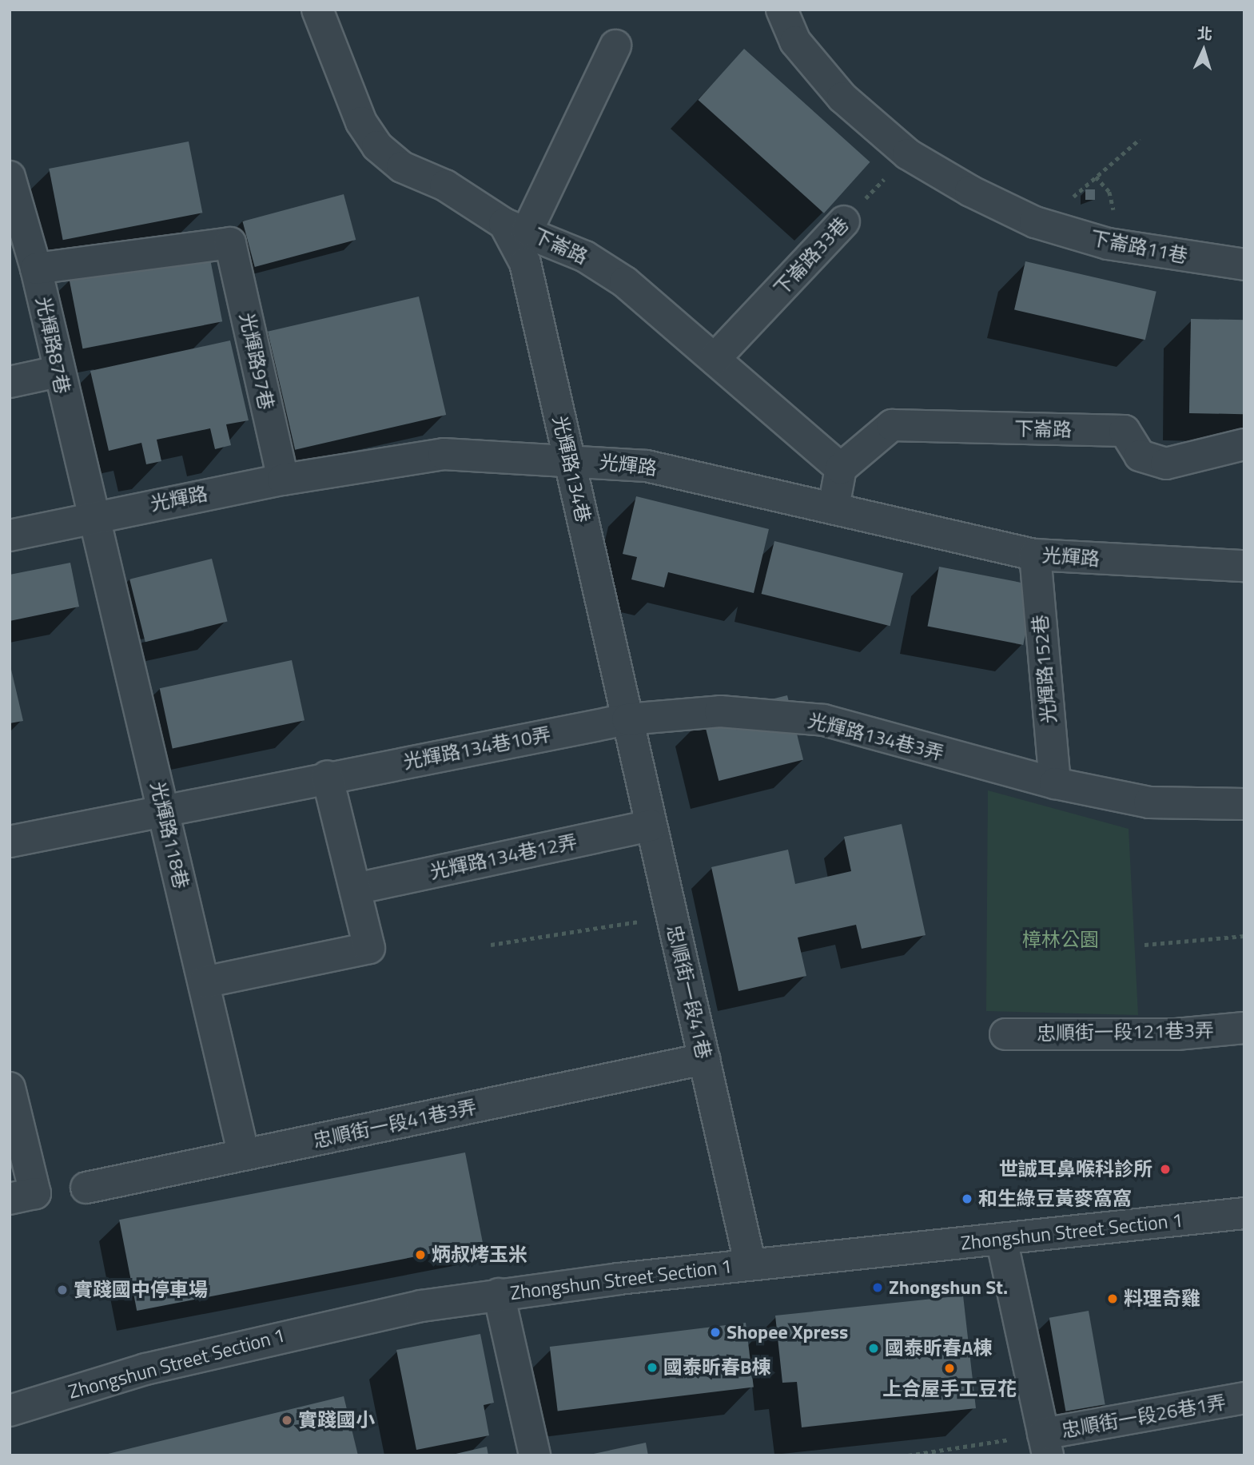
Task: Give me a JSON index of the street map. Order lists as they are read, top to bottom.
{
  "streets": {
    "street": [
      "下崙路",
      "下崙路11巷",
      "下崙路33巷",
      "光輝路87巷",
      "光輝路97巷",
      "光輝路",
      "光輝路134巷",
      "光輝路152巷",
      "光輝路134巷3弄",
      "光輝路134巷10弄",
      "光輝路118巷",
      "光輝路134巷12弄",
      "忠順街一段41巷",
      "忠順街一段121巷3弄",
      "忠順街一段41巷3弄",
      "Zhongshun Street Section 1",
      "忠順街一段26巷1弄"
    ]
  },
  "crossings": [
    ["下崙路", "下崙路33巷"],
    ["下崙路", "光輝路134巷"],
    ["下崙路11巷", "下崙路33巷"],
    ["光輝路87巷", "光輝路97巷"],
    ["光輝路87巷", "光輝路"],
    ["光輝路87巷", "光輝路118巷"],
    ["光輝路97巷", "光輝路"],
    ["光輝路", "光輝路134巷"],
    ["光輝路", "光輝路152巷"],
    ["光輝路", "光輝路118巷"],
    ["光輝路134巷", "光輝路134巷3弄"],
    ["光輝路134巷", "光輝路134巷10弄"],
    ["光輝路134巷", "忠順街一段41巷"],
    ["光輝路152巷", "光輝路134巷3弄"],
    ["光輝路134巷3弄", "光輝路134巷10弄"],
    ["光輝路134巷3弄", "忠順街一段41巷"],
    ["光輝路134巷10弄", "光輝路118巷"],
    ["光輝路134巷10弄", "忠順街一段41巷"],
    ["光輝路118巷", "忠順街一段41巷3弄"],
    ["光輝路134巷12弄", "忠順街一段41巷"],
    ["忠順街一段41巷", "忠順街一段41巷3弄"],
    ["忠順街一段41巷", "Zhongshun Street Section 1"]
  ],
  "parks": ["樟林公園"],
  "places": [
    "世誠耳鼻喉科診所",
    "和生綠豆黃麥窩窩",
    "炳叔烤玉米",
    "Zhongshun St.",
    "實踐國中停車場",
    "料理奇雞",
    "Shopee Xpress",
    "國泰昕春A棟",
    "國泰昕春B棟",
    "上合屋手工豆花",
    "實踐國小"
  ],
  "north": "top"
}
